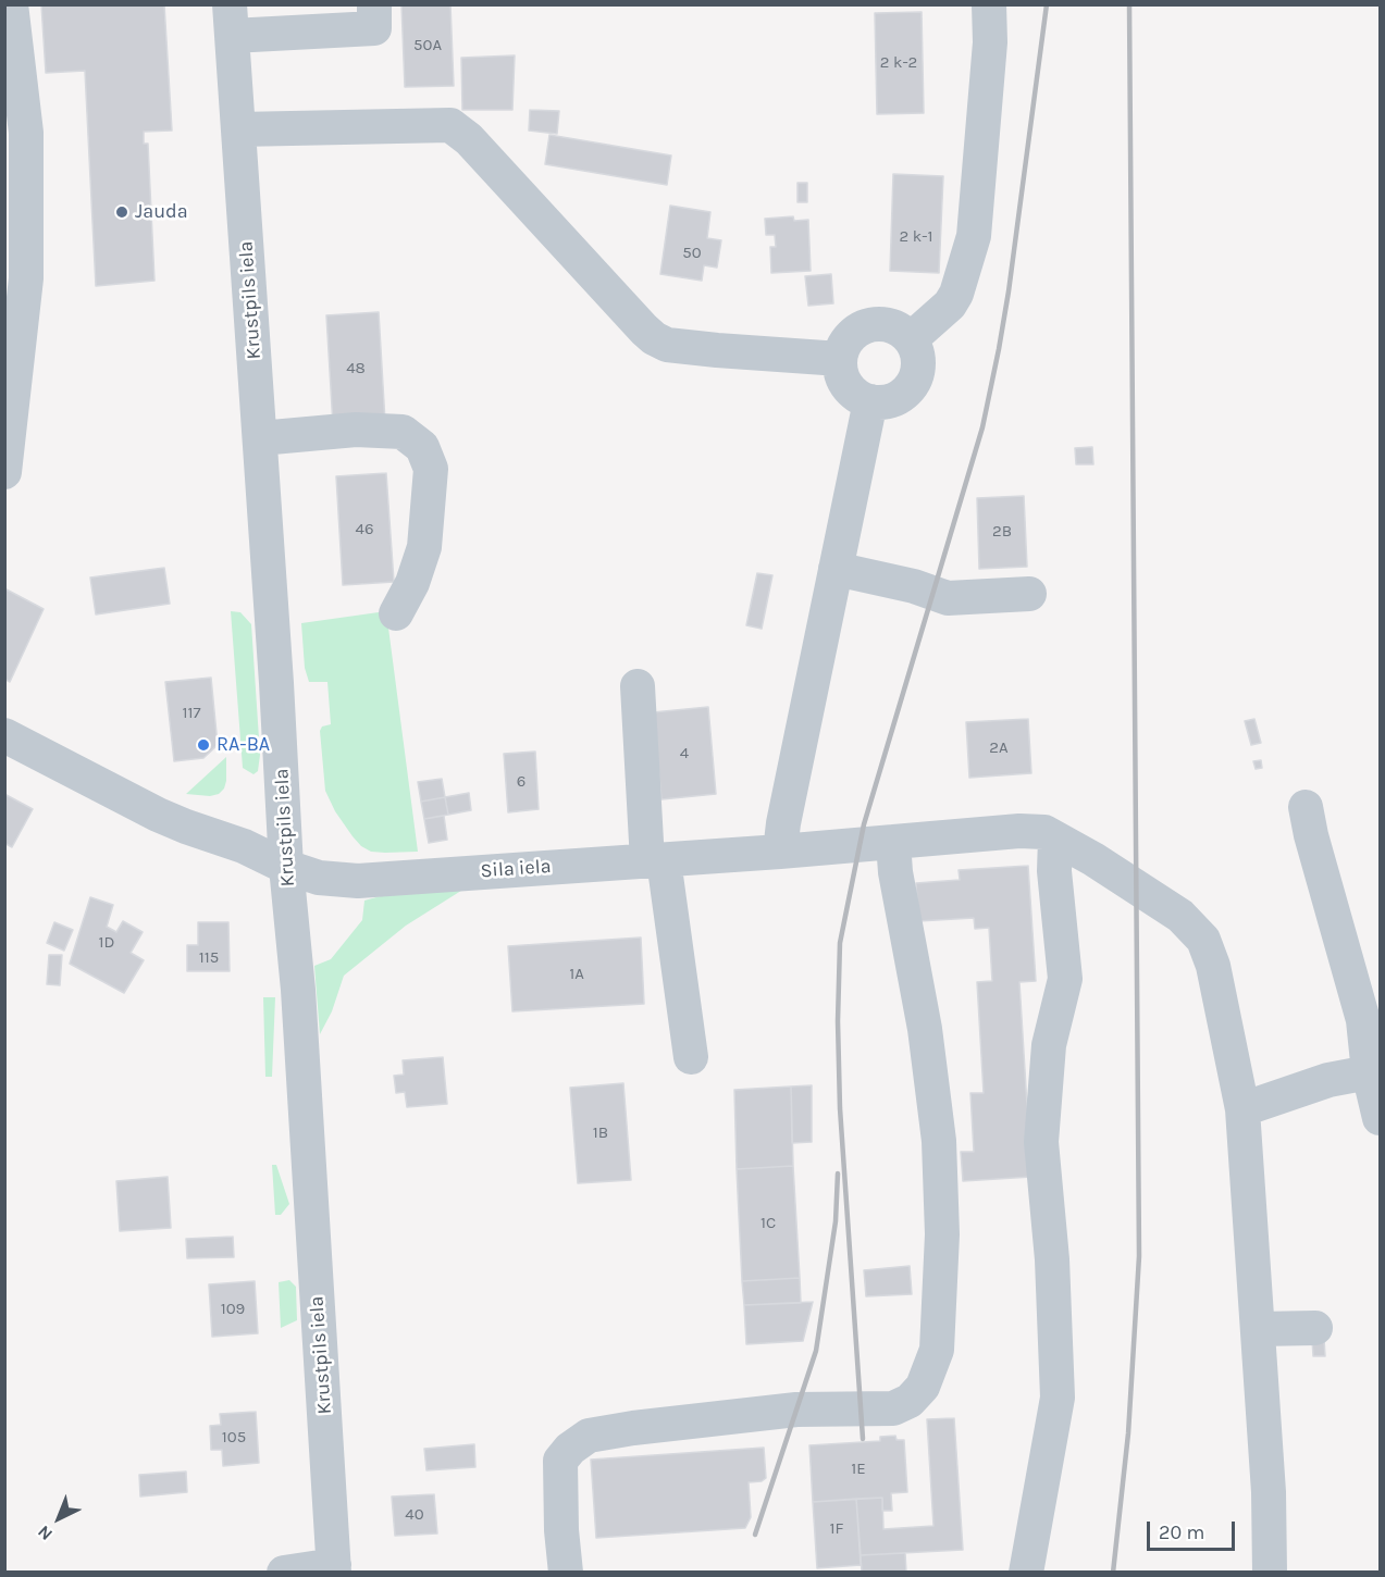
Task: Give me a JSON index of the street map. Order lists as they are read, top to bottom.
{
  "streets": {
    "street": ["Krustpils iela", "Sila iela"]
  },
  "crossings": [
    ["Krustpils iela", "Sila iela"]
  ],
  "places": ["Jauda", "RA-BA"],
  "house_numbers": [
    "50A",
    "2 k-2",
    "2 k-1",
    "50",
    "48",
    "46",
    "2B",
    "117",
    "2A",
    "4",
    "6",
    "1D",
    "115",
    "1A",
    "1B",
    "1C",
    "109",
    "105",
    "1E",
    "40",
    "1F"
  ],
  "scale_bar": "20 m",
  "north": "bottom left"
}
